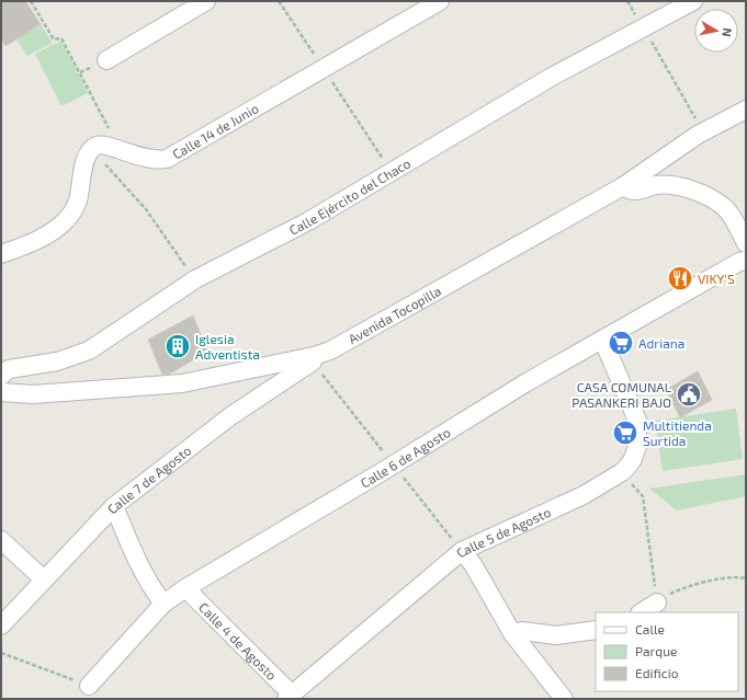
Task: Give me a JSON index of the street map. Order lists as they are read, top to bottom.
{
  "streets": {
    "street": [
      "Calle 14 de Junio",
      "Calle Ejército del Chaco",
      "Avenida Tocopilla",
      "Calle 6 de Agosto",
      "Calle 7 de Agosto",
      "Calle 5 de Agosto",
      "Calle 4 de Agosto"
    ]
  },
  "crossings": [
    ["Avenida Tocopilla", "Calle 7 de Agosto"],
    ["Calle 6 de Agosto", "Calle 5 de Agosto"],
    ["Calle 6 de Agosto", "Calle 4 de Agosto"],
    ["Calle 5 de Agosto", "Calle 4 de Agosto"]
  ],
  "places": {
    "restaurant": ["VIKY'S"],
    "supermarket": ["Adriana", "Multitienda Surtida"],
    "building": ["Iglesia Adventista"],
    "public building": ["CASA COMUNAL PASANKERI BAJO"]
  },
  "legend": ["Calle", "Parque", "Edificio"],
  "north": "right"
}
